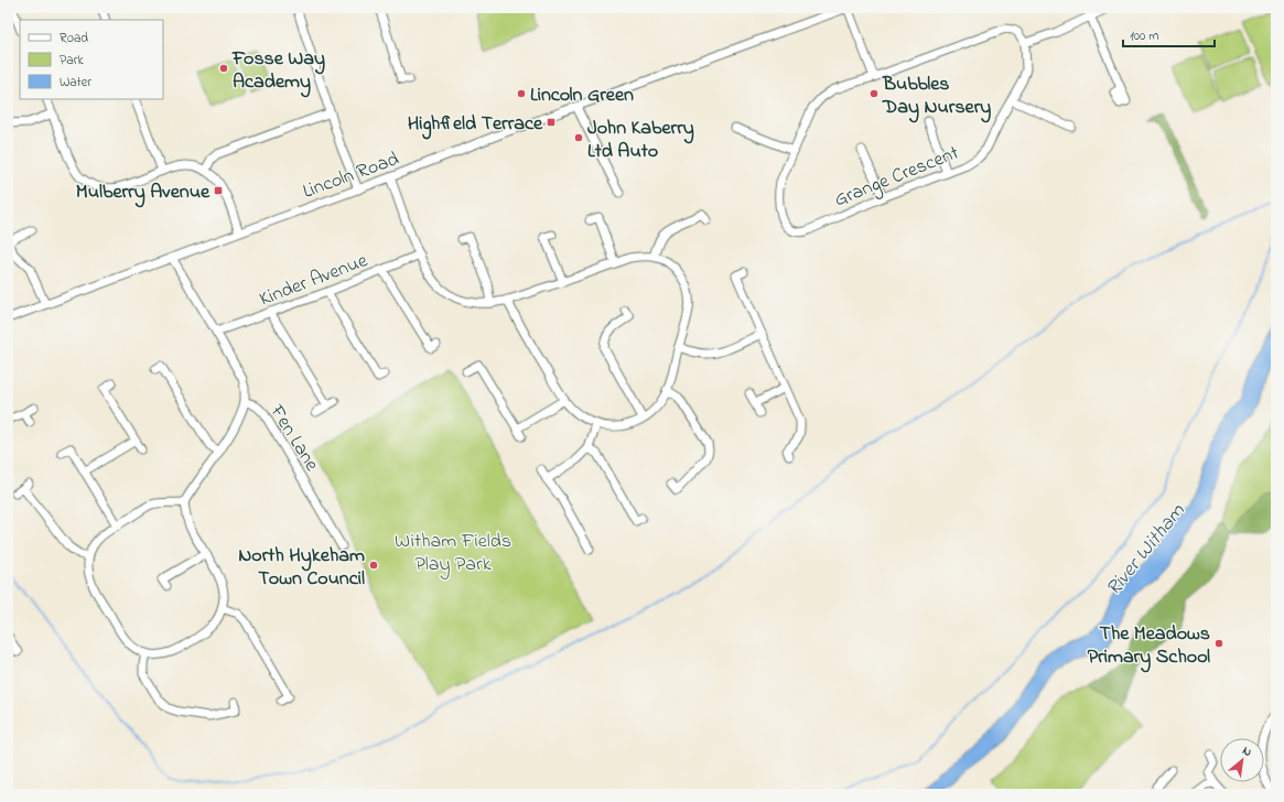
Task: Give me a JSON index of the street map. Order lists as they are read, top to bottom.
{
  "streets": {
    "street": [
      "Lincoln Road",
      "Grange Crescent",
      "Kinder Avenue",
      "Fen Lane"
    ]
  },
  "crossings": [
    ["Lincoln Road", "Fen Lane"],
    ["Kinder Avenue", "Fen Lane"]
  ],
  "water": ["River Witham"],
  "parks": ["Witham Fields Play Park"],
  "places": {
    "other": [
      "Fosse Way Academy",
      "Lincoln Green",
      "Bubbles Day Nursery",
      "John Kaberry Ltd Auto",
      "North Hykeham Town Council",
      "The Meadows Primary School"
    ],
    "transit": ["Highfield Terrace", "Mulberry Avenue"]
  },
  "legend": ["Road", "Park", "Water"],
  "scale_bar": "100 m",
  "north": "top right"
}
